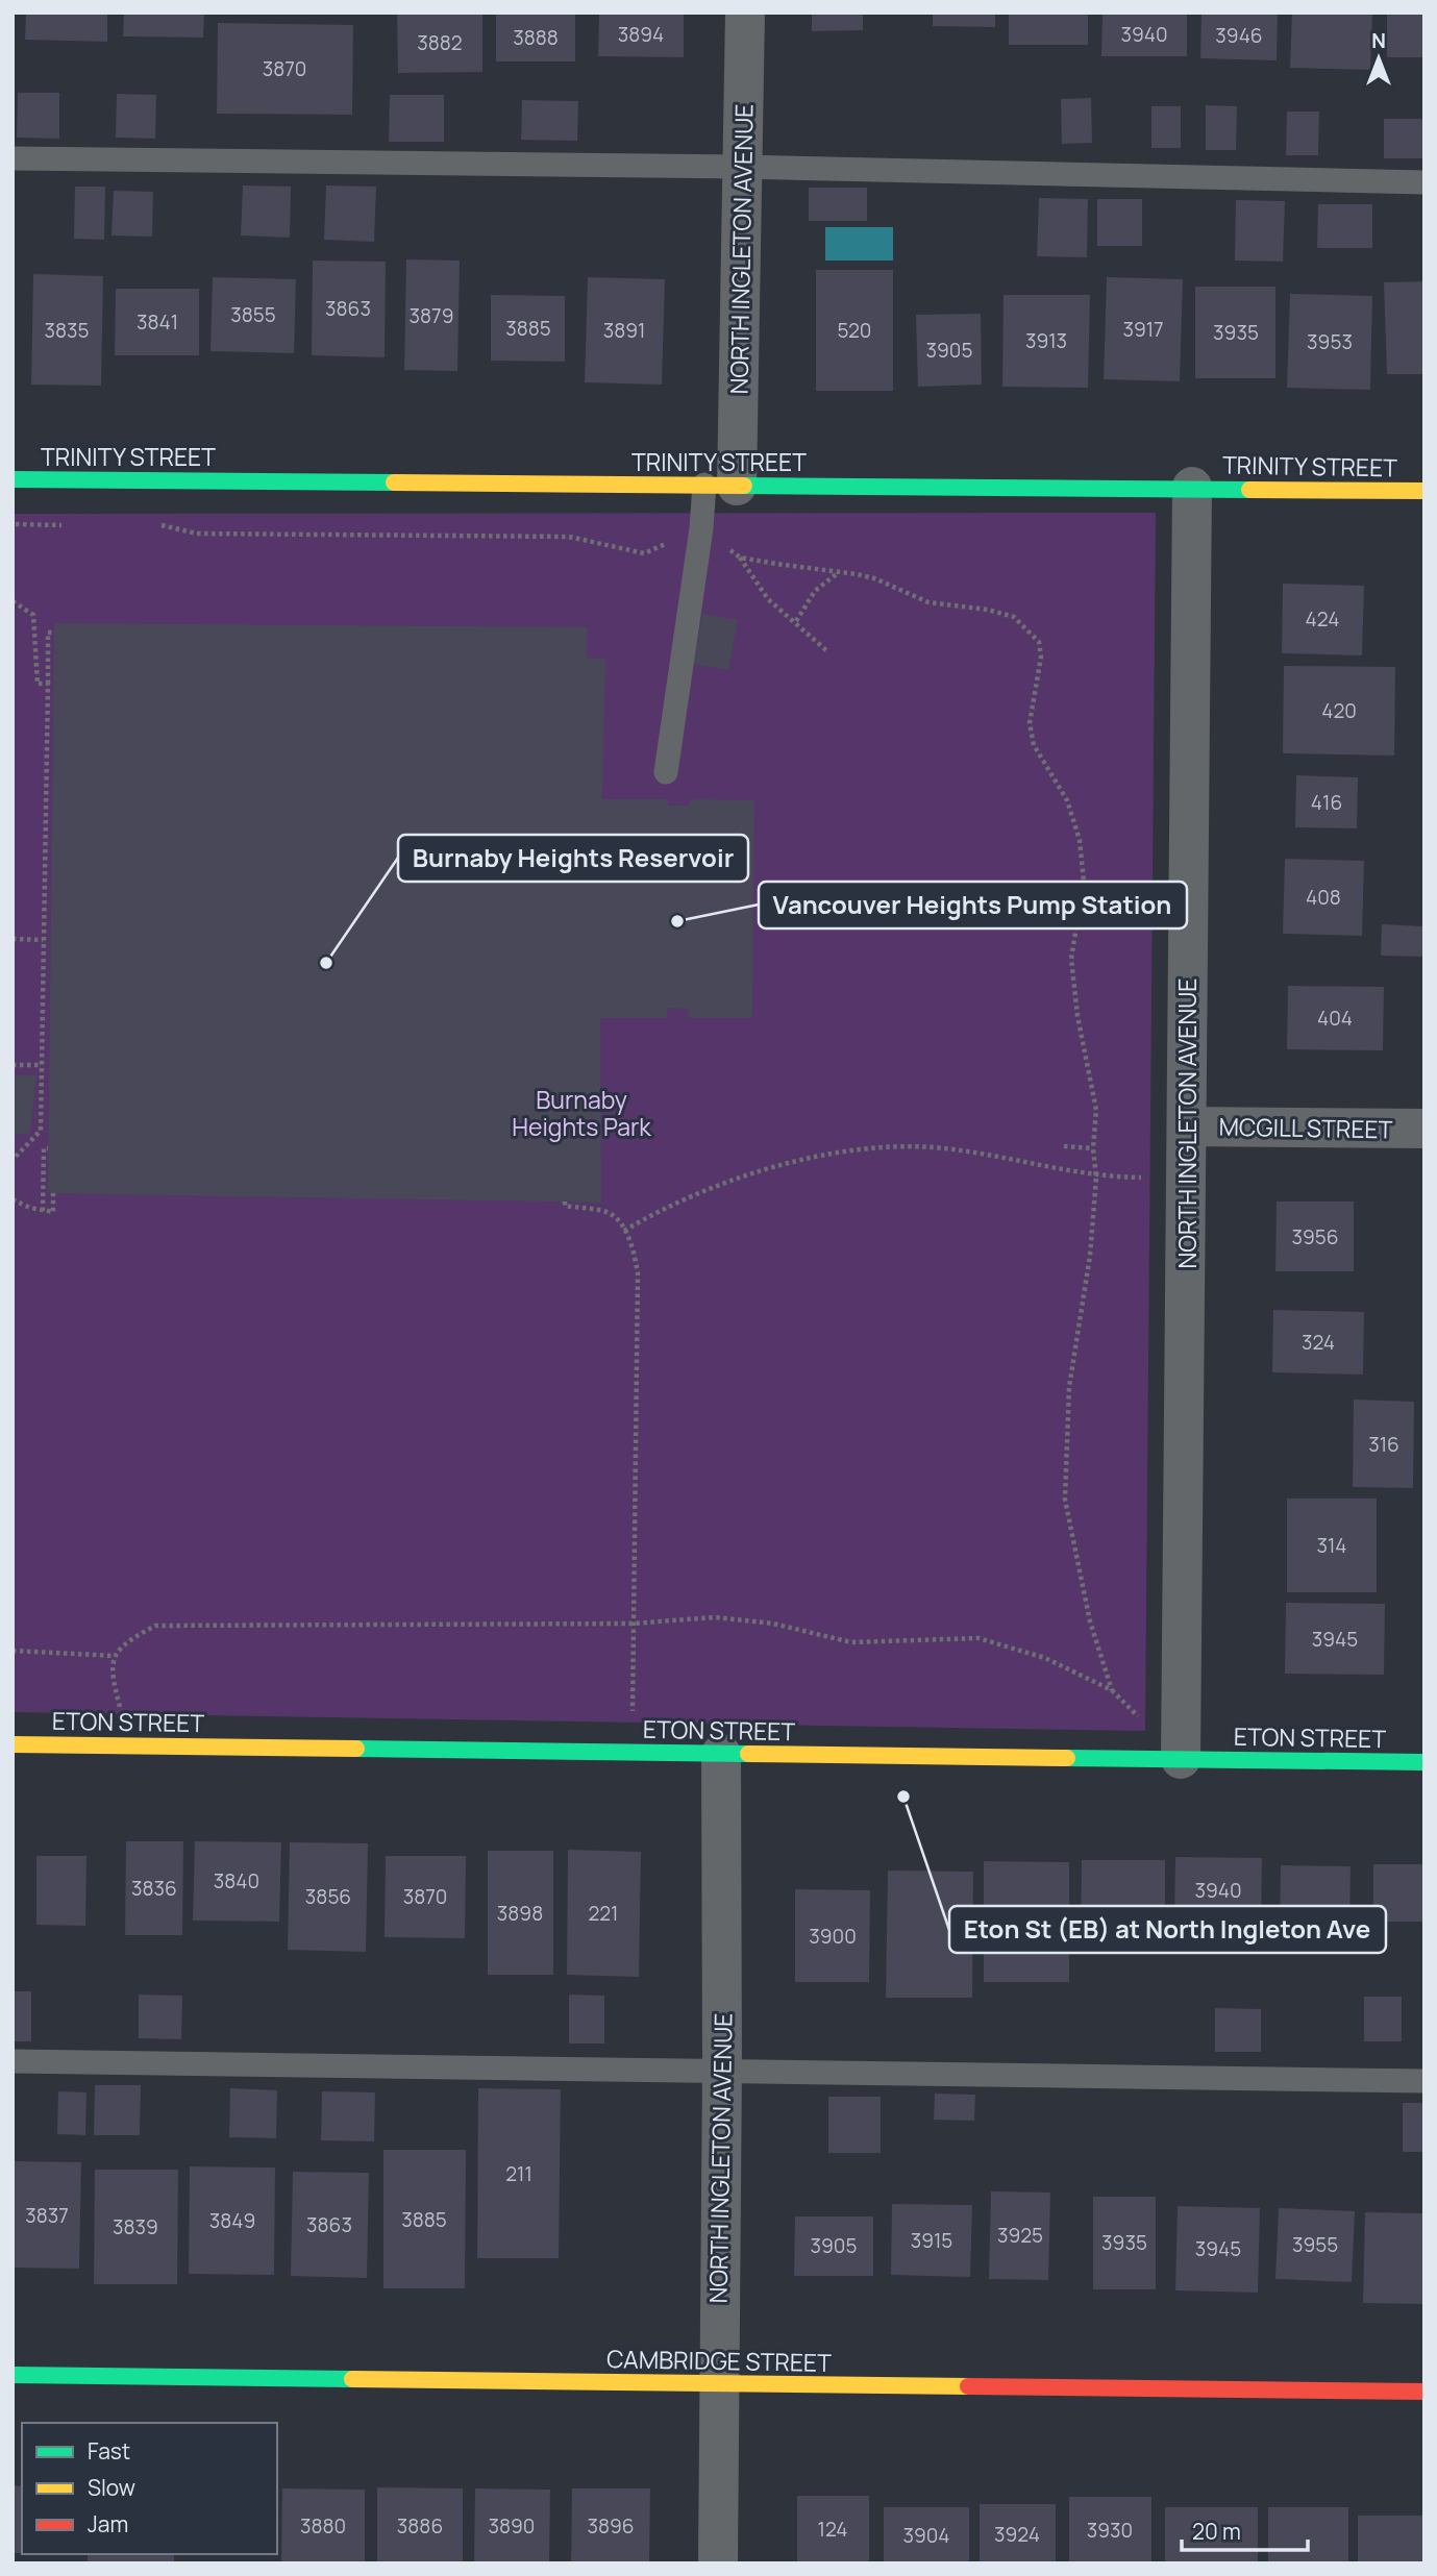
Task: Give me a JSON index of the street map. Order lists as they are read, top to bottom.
{
  "streets": {
    "street": [
      "NORTH INGLETON AVENUE",
      "TRINITY STREET",
      "MCGILL STREET",
      "ETON STREET",
      "CAMBRIDGE STREET"
    ]
  },
  "crossings": [
    ["NORTH INGLETON AVENUE", "TRINITY STREET"],
    ["NORTH INGLETON AVENUE", "MCGILL STREET"],
    ["NORTH INGLETON AVENUE", "ETON STREET"],
    ["NORTH INGLETON AVENUE", "CAMBRIDGE STREET"]
  ],
  "parks": ["Burnaby Heights Park"],
  "places": ["Vancouver Heights Pump Station", "Burnaby Heights Reservoir", "Eton St (EB) at North Ingleton Ave"],
  "house_numbers": [
    "3894",
    "3940",
    "3946",
    "3888",
    "3882",
    "3870",
    "3863",
    "3855",
    "3879",
    "3841",
    "3885",
    "3917",
    "3835",
    "3891",
    "520",
    "3935",
    "3913",
    "3953",
    "3905",
    "424",
    "420",
    "416",
    "408",
    "404",
    "3956",
    "324",
    "316",
    "314",
    "3945",
    "3840",
    "3836",
    "3940",
    "3856",
    "3870",
    "3898",
    "221",
    "3900",
    "211",
    "3837",
    "3885",
    "3849",
    "3863",
    "3839",
    "3925",
    "3915",
    "3935",
    "3955",
    "3905",
    "3945",
    "3880",
    "3886",
    "3890",
    "3896",
    "124",
    "3930",
    "3924",
    "3904"
  ],
  "legend": ["Fast", "Slow", "Jam"],
  "scale_bar": "20 m",
  "north": "top"
}
